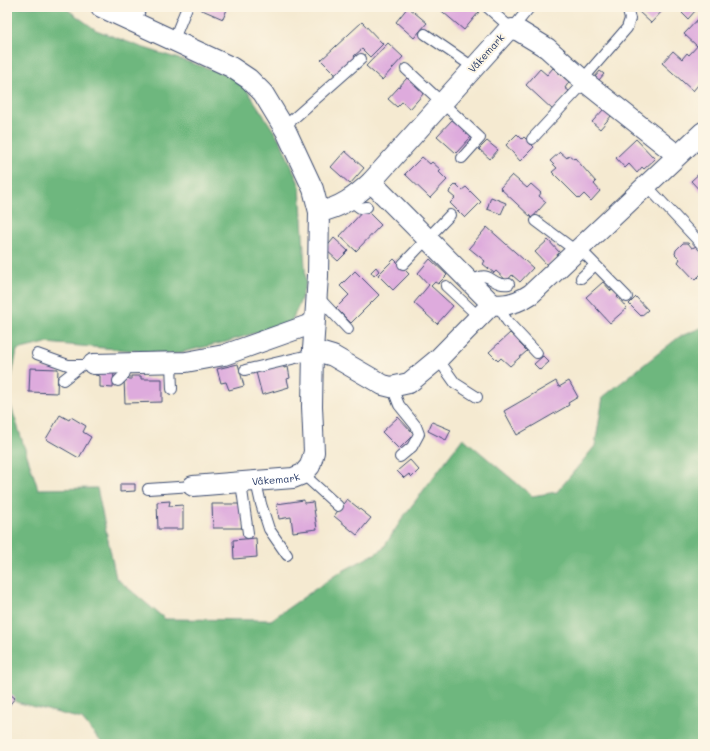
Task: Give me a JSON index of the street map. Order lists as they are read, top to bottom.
{
  "streets": {
    "street": ["Våkemark"]
  }
}
